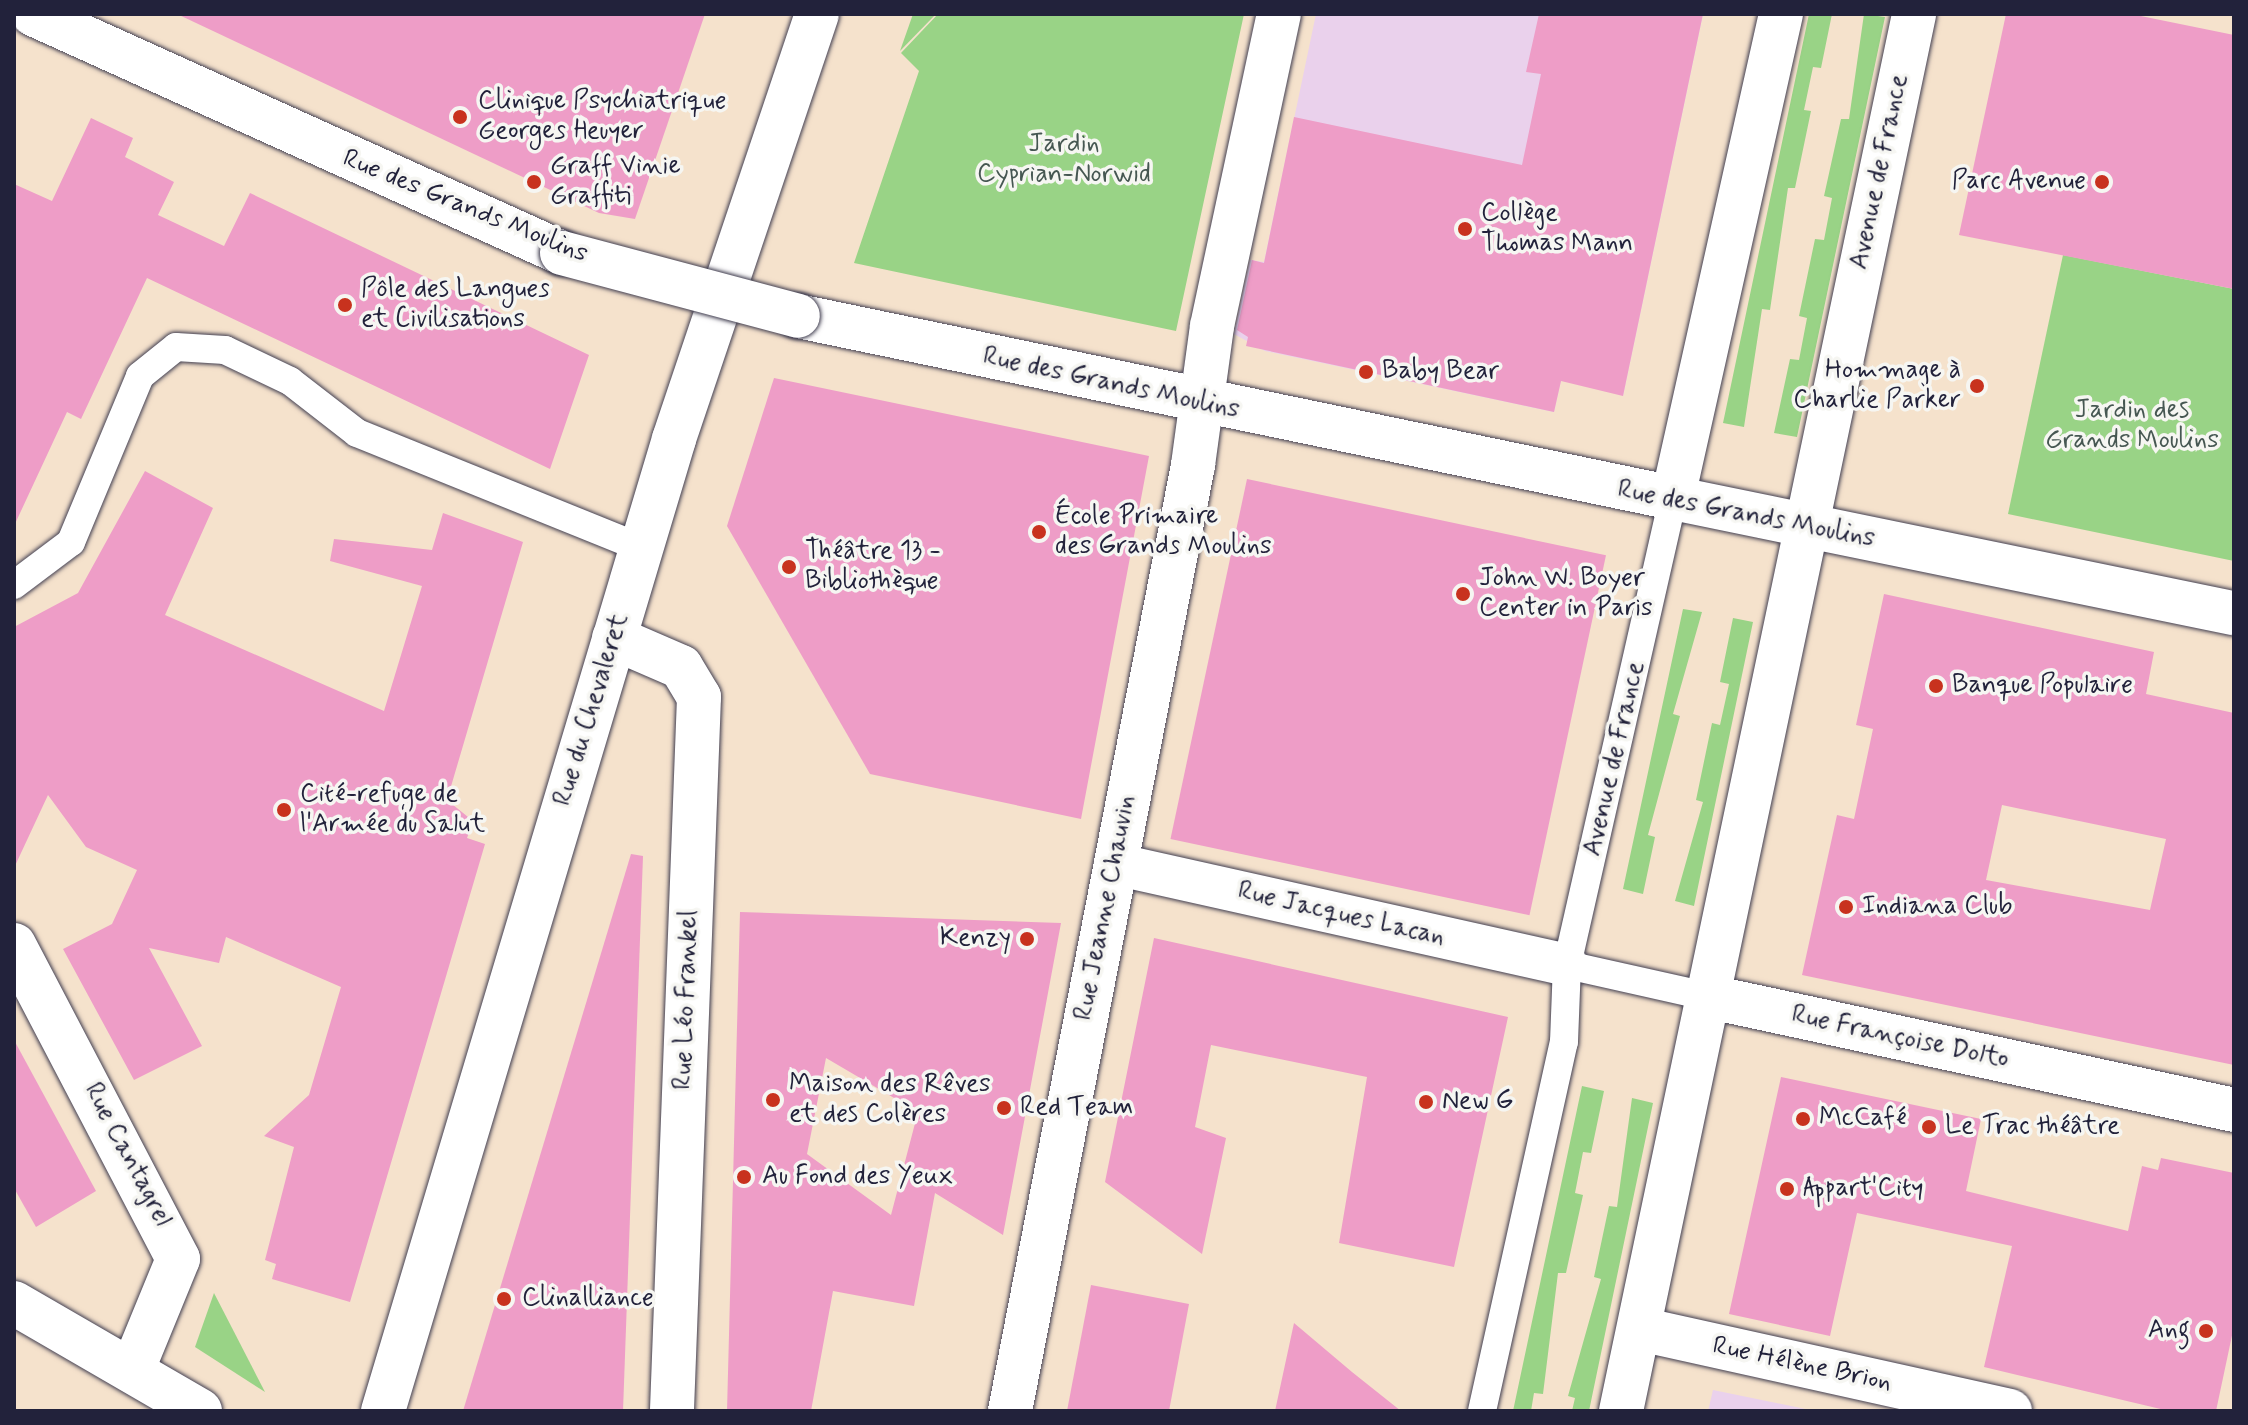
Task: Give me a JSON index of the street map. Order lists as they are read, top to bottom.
{
  "streets": {
    "street": [
      "Avenue de France",
      "Rue des Grands Moulins",
      "Rue du Chevaleret",
      "Rue Jeanne Chauvin",
      "Rue Jacques Lacan",
      "Rue Léo Frankel",
      "Rue Françoise Dolto",
      "Rue Cantagrel",
      "Rue Hélène Brion"
    ]
  },
  "crossings": [
    ["Avenue de France", "Rue des Grands Moulins"],
    ["Avenue de France", "Rue Jacques Lacan"],
    ["Avenue de France", "Rue Françoise Dolto"],
    ["Avenue de France", "Rue Hélène Brion"],
    ["Rue des Grands Moulins", "Rue Jeanne Chauvin"],
    ["Rue du Chevaleret", "Rue Léo Frankel"],
    ["Rue Jeanne Chauvin", "Rue Jacques Lacan"],
    ["Rue Jacques Lacan", "Rue Françoise Dolto"]
  ],
  "parks": ["Jardin Cyprian-Norwid", "Jardin des Grands Moulins"],
  "places": [
    "Clinique Psychiatrique Georges Heuyer",
    "Graff Vinie Graffiti",
    "Parc Avenue",
    "Collège Thomas Mann",
    "Pôle des Langues et Civilisations",
    "Baby Bear",
    "Hommage à Charlie Parker",
    "École Primaire des Grands Moulins",
    "Théâtre 13 - Bibliothèque",
    "John W. Boyer Center in Paris",
    "Banque Populaire",
    "Cité-refuge de l'Armée du Salut",
    "Indiana Club",
    "Kenzy",
    "Maison des Rêves et des Colères",
    "New G",
    "Red Team",
    "McCafé",
    "Le Trac théâtre",
    "Au Fond des Yeux",
    "Appart'City",
    "Clinalliance",
    "Ang"
  ]
}
